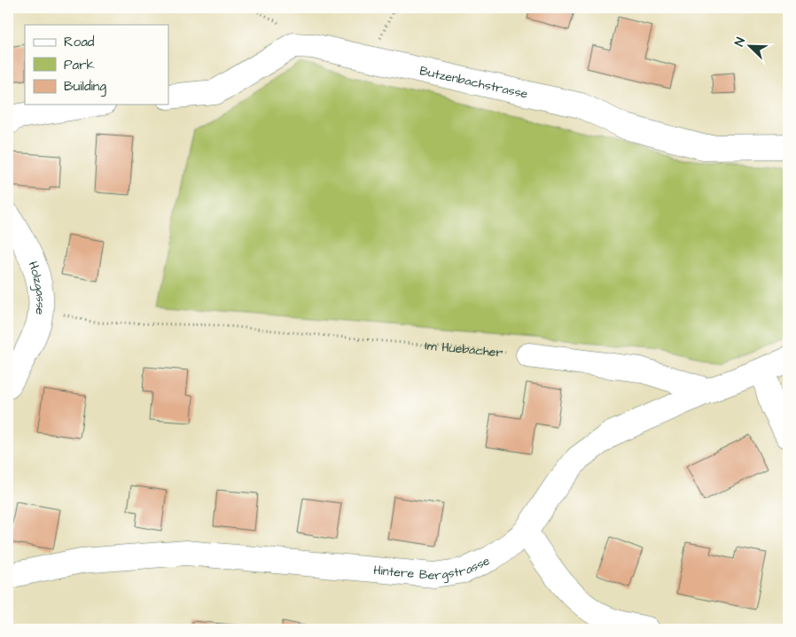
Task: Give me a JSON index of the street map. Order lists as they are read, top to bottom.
{
  "streets": {
    "street": ["Butzenbachstrasse", "Holzgasse", "Hintere Bergstrasse"],
    "path": ["Im Huebacher"]
  },
  "crossings": [
    ["Holzgasse", "Im Huebacher"]
  ],
  "legend": ["Road", "Park", "Building"],
  "north": "top left"
}
